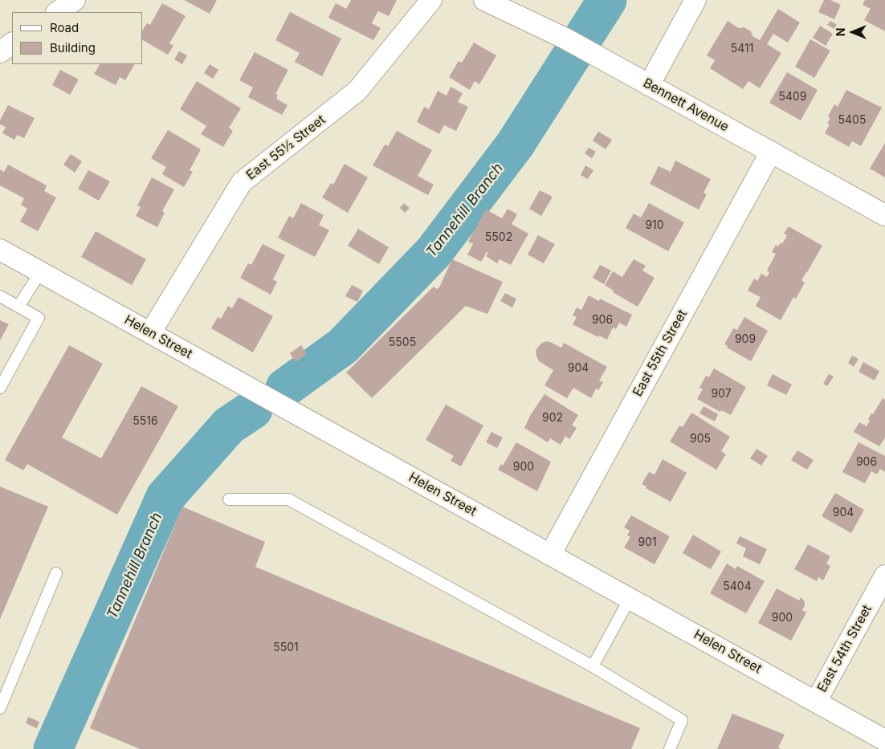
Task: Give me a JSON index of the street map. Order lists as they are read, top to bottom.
{
  "streets": {
    "street": [
      "Bennett Avenue",
      "East 55½ Street",
      "Helen Street",
      "East 55th Street",
      "East 54th Street"
    ]
  },
  "crossings": [
    ["Bennett Avenue", "East 55th Street"],
    ["East 55½ Street", "Helen Street"],
    ["Helen Street", "East 55th Street"],
    ["Helen Street", "East 54th Street"]
  ],
  "water": ["Tannehill Branch"],
  "house_numbers": [
    "5411",
    "5409",
    "5405",
    "910",
    "5502",
    "906",
    "909",
    "5505",
    "904",
    "907",
    "902",
    "5516",
    "905",
    "906",
    "900",
    "904",
    "901",
    "5404",
    "900",
    "5501"
  ],
  "legend": ["Road", "Building"],
  "north": "left"
}
